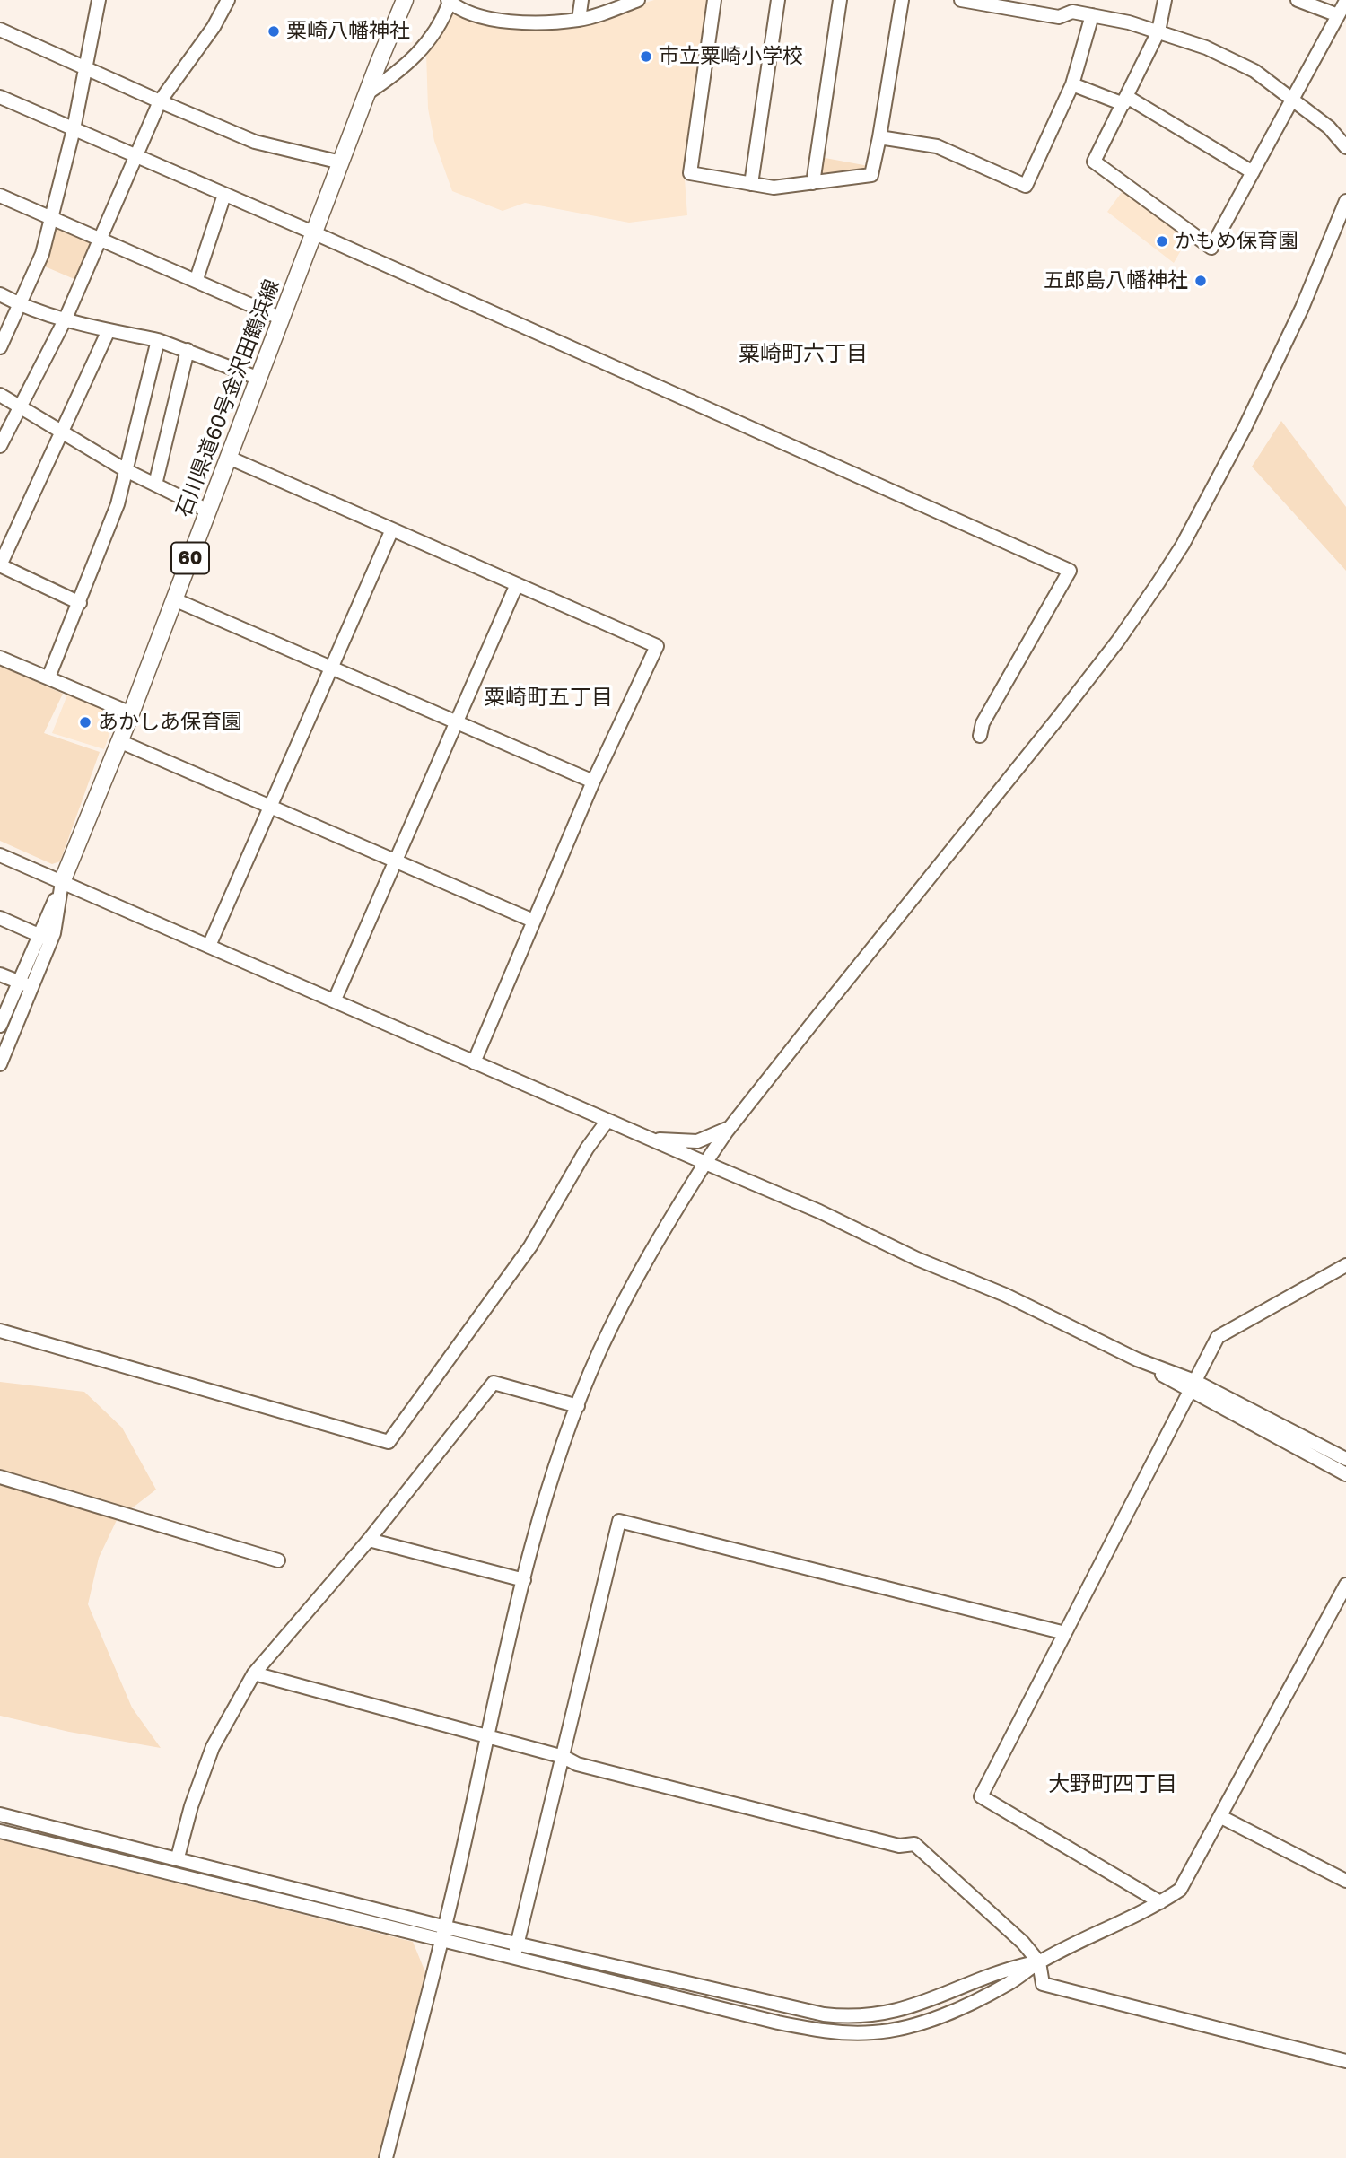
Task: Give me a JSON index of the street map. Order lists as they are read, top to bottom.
{
  "streets": {
    "main road": ["石川県道60号金沢田鶴浜線", "60"]
  },
  "districts": ["粟崎町六丁目", "粟崎町五丁目", "大野町四丁目"],
  "places": [
    "粟崎八幡神社",
    "市立粟崎小学校",
    "かもめ保育園",
    "五郎島八幡神社",
    "あかしあ保育園"
  ]
}
